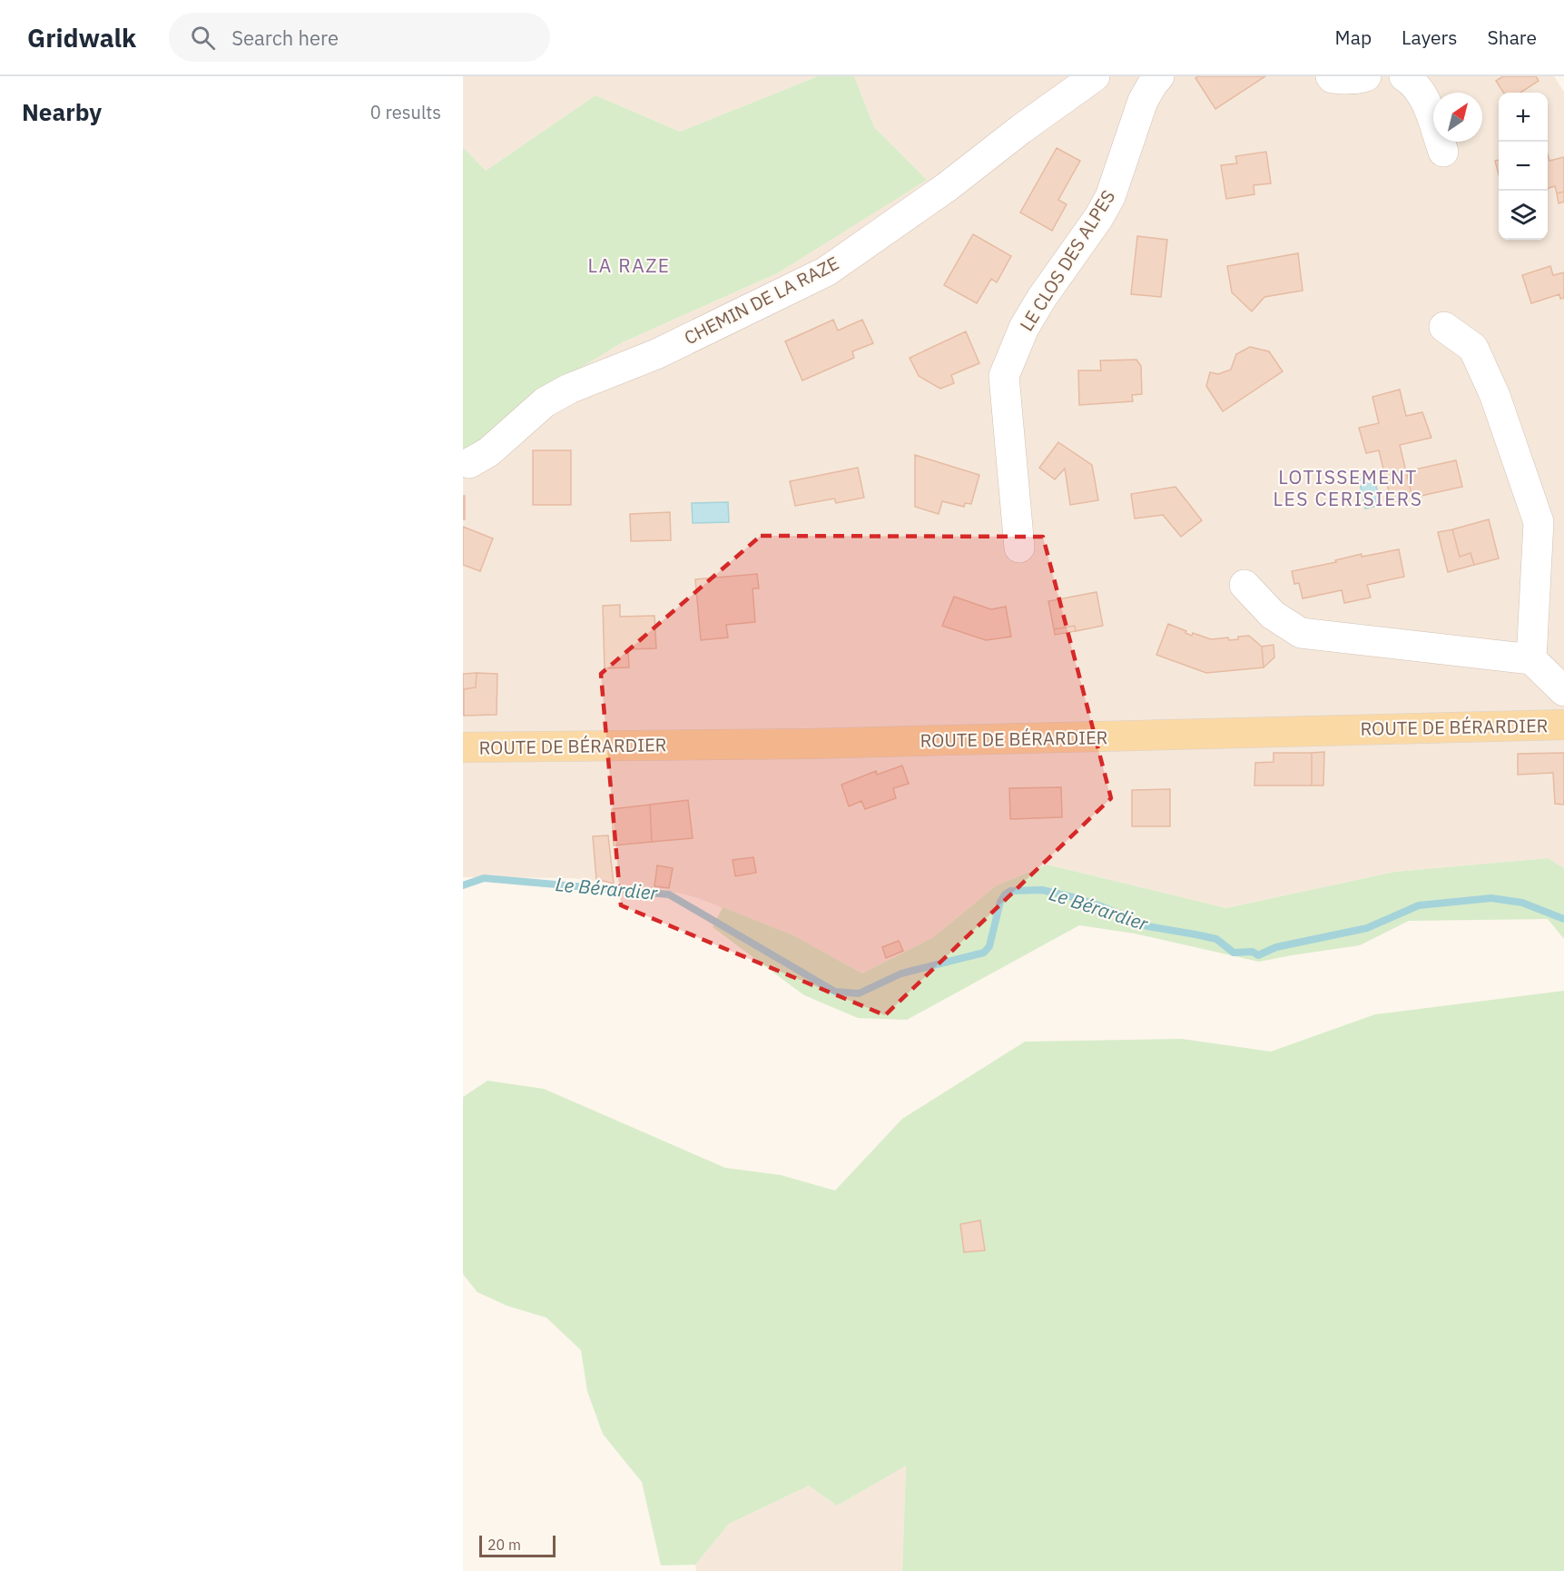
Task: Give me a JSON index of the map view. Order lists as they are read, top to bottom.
{
  "streets": {
    "main road": ["ROUTE DE BÉRARDIER"],
    "street": ["LE CLOS DES ALPES", "CHEMIN DE LA RAZE"]
  },
  "districts": ["LA RAZE", "LOTISSEMENT LES CERISIERS"],
  "water": ["Le Bérardier"],
  "scale_bar": "20 m",
  "north": "top right",
  "page": {
    "header": "Gridwalk",
    "search": "Search here",
    "nav": ["Map", "Layers", "Share"],
    "heading": ["Nearby", "0 results"],
    "map_buttons": ["+", "−"],
    "scale": "20 m"
  }
}
